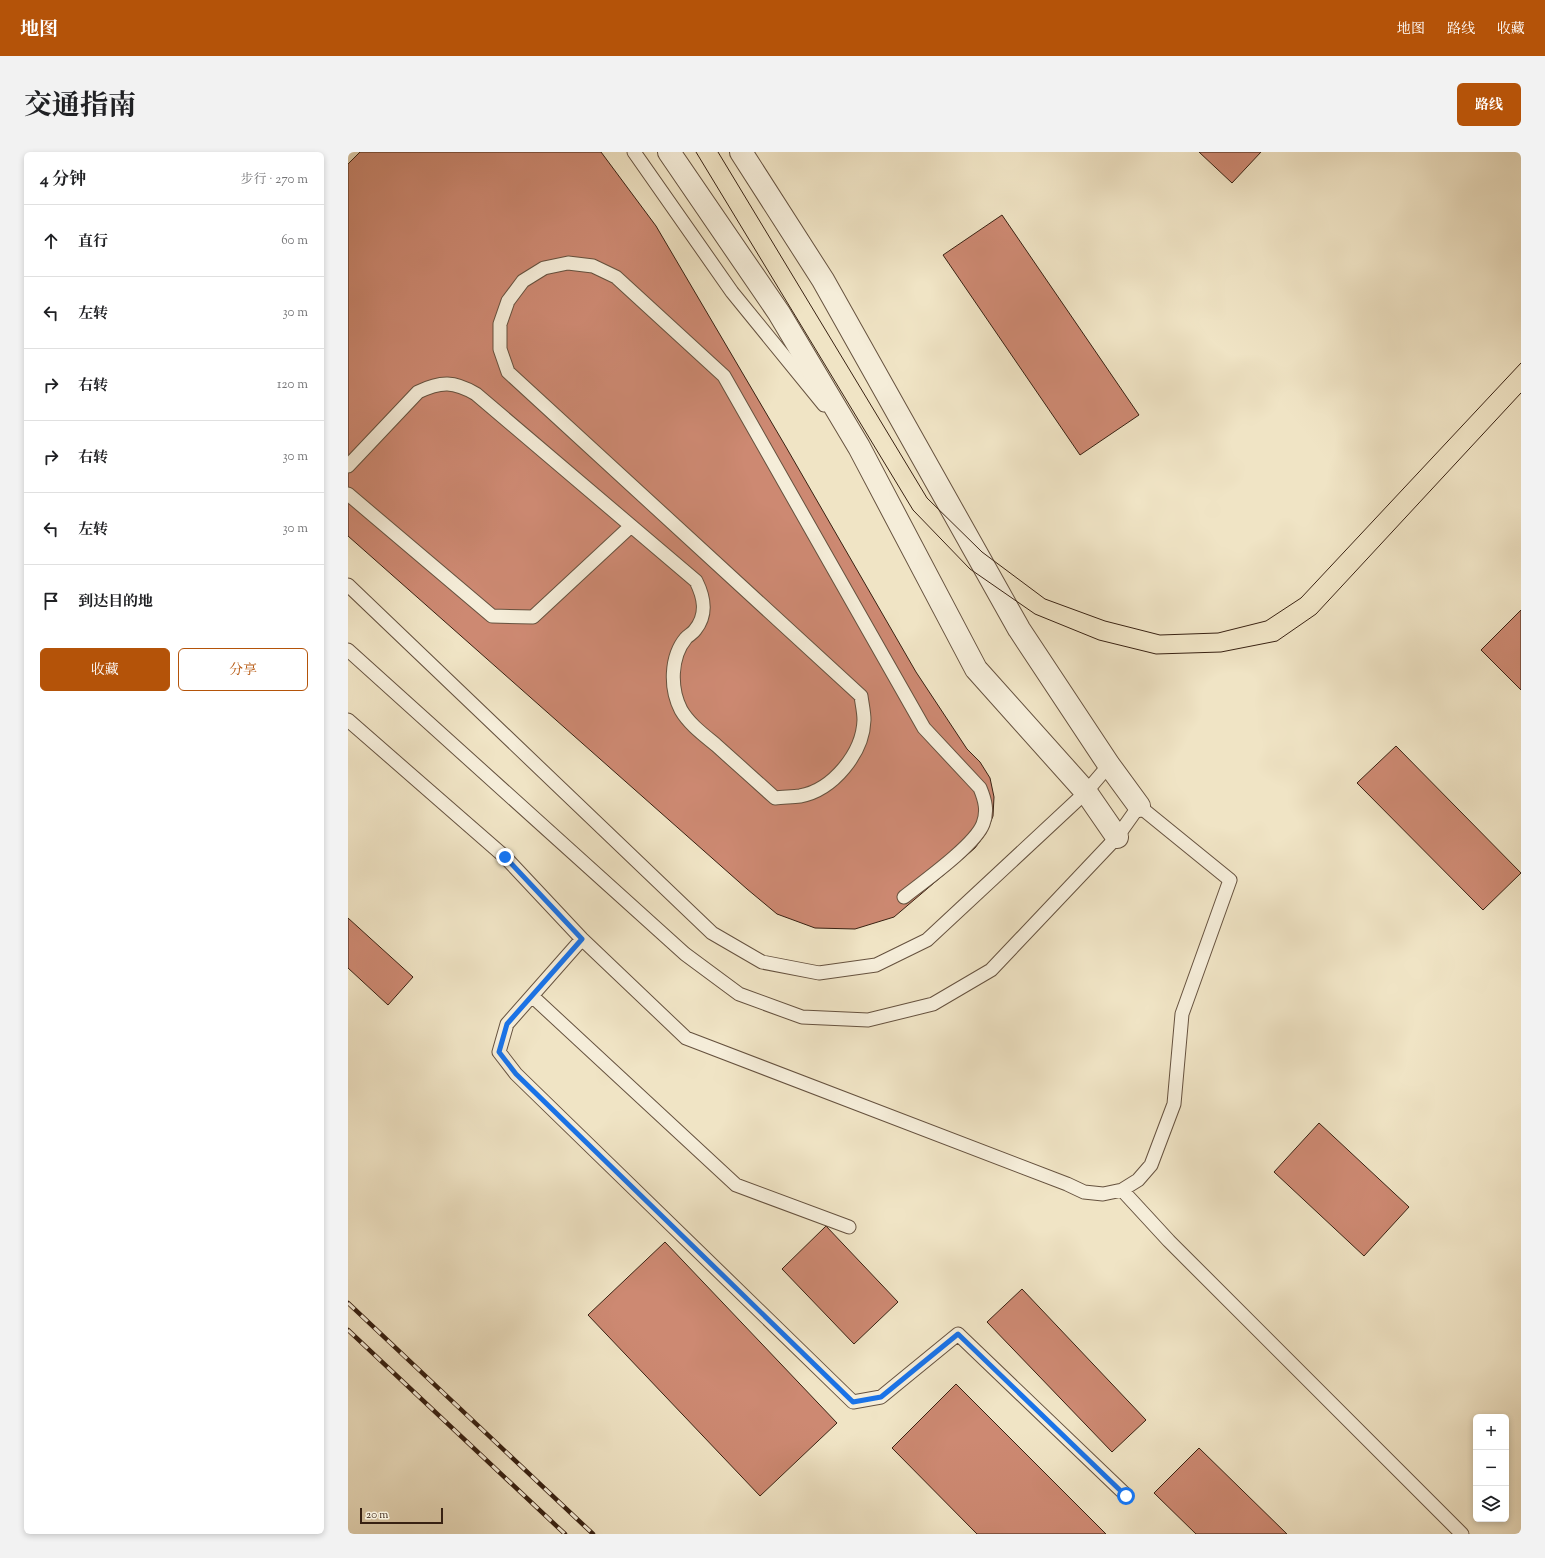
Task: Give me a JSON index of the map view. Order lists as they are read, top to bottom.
{
  "scale_bar": "20 m",
  "page": {
    "header": "地图",
    "nav": ["地图", "路线", "收藏"],
    "title": "交通指南",
    "buttons": [
      "路线",
      ["收藏", "分享"]
    ],
    "heading": ["4 分钟", "步行 · 270 m"],
    "list": [
      ["直行", "60 m"],
      ["左转", "30 m"],
      ["右转", "120 m"],
      ["右转", "30 m"],
      ["左转", "30 m"],
      "到达目的地"
    ],
    "map_buttons": ["+", "−"],
    "scale": "20 m"
  }
}
